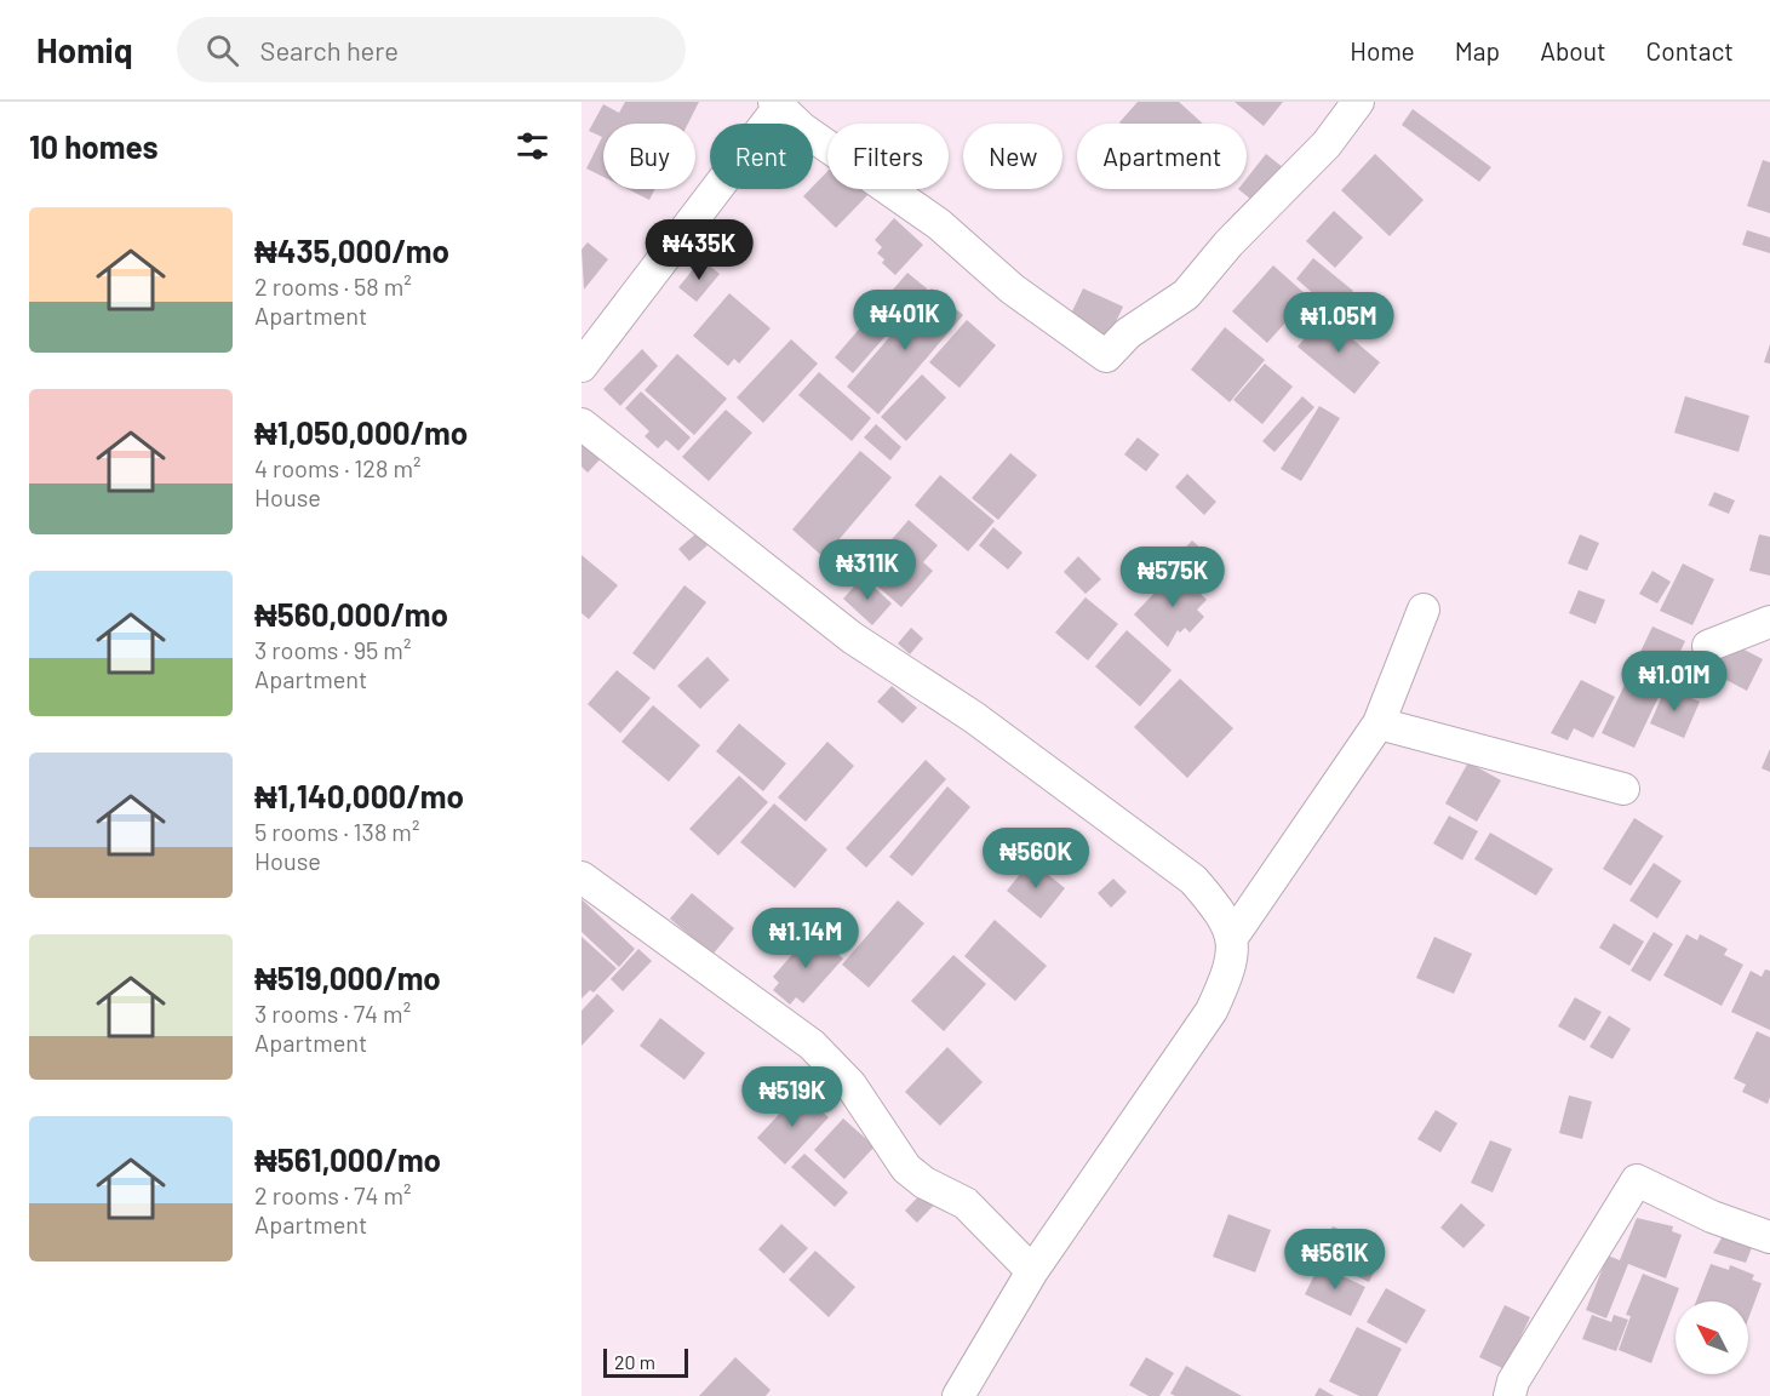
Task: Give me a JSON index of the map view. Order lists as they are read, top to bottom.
{
  "scale_bar": "20 m",
  "north": "top left",
  "page": {
    "header": "Homiq",
    "search": "Search here",
    "nav": [
      "Home",
      "Map",
      "About",
      "Contact"
    ],
    "heading": "10 homes",
    "chip": [
      "Buy",
      "Rent",
      "Filters",
      "New",
      "Apartment"
    ],
    "list": [
      {
        "name": "₦435,000/mo",
        "note": "2 rooms · 58 m² · Apartment"
      },
      {
        "name": "₦1,050,000/mo",
        "note": "4 rooms · 128 m² · House"
      },
      {
        "name": "₦560,000/mo",
        "note": "3 rooms · 95 m² · Apartment"
      },
      {
        "name": "₦1,140,000/mo",
        "note": "5 rooms · 138 m² · House"
      },
      {
        "name": "₦519,000/mo",
        "note": "3 rooms · 74 m² · Apartment"
      },
      {
        "name": "₦561,000/mo",
        "note": "2 rooms · 74 m² · Apartment"
      }
    ],
    "price": [
      "₦435K",
      "₦401K",
      "₦1.05M",
      "₦311K",
      "₦575K",
      "₦1.01M",
      "₦560K",
      "₦1.14M",
      "₦519K",
      "₦561K"
    ],
    "scale": "20 m"
  }
}
